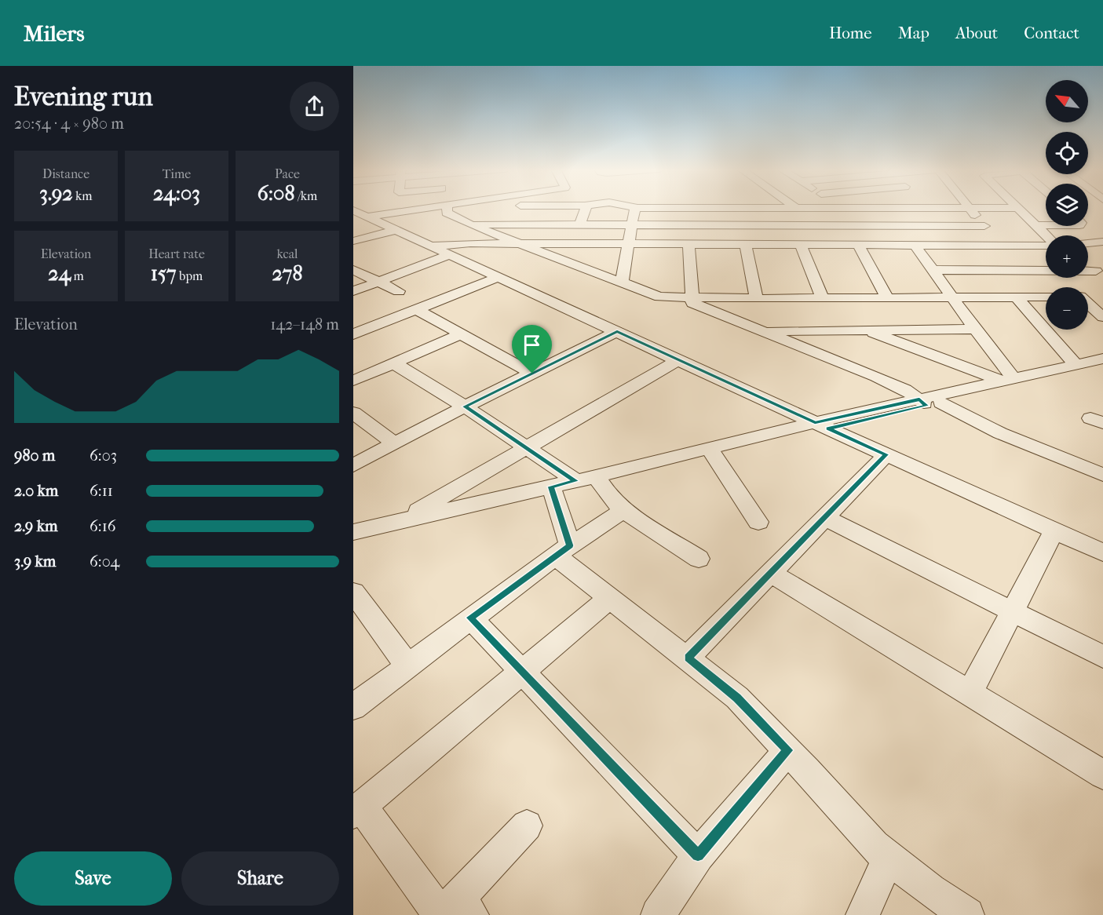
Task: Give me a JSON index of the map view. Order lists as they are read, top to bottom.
{
  "north": "top left",
  "page": {
    "header": "Milers",
    "nav": [
      "Home",
      "Map",
      "About",
      "Contact"
    ],
    "heading": ["Evening run", "20:54 · 4 × 980 m"],
    "map_buttons": ["+", "−"],
    "stats": [
      ["Distance", "3.92 km"],
      ["Time", "24:03"],
      ["Pace", "6:08 /km"],
      ["Elevation", "24 m"],
      ["Heart rate", "157 bpm"],
      ["kcal", "278"]
    ],
    "chart": ["Elevation", "142–148 m"],
    "list": [
      {
        "name": "980 m",
        "note": "6:03"
      },
      {
        "name": "2.0 km",
        "note": "6:11"
      },
      {
        "name": "2.9 km",
        "note": "6:16"
      },
      {
        "name": "3.9 km",
        "note": "6:04"
      }
    ],
    "buttons": ["Save", "Share"]
  }
}
